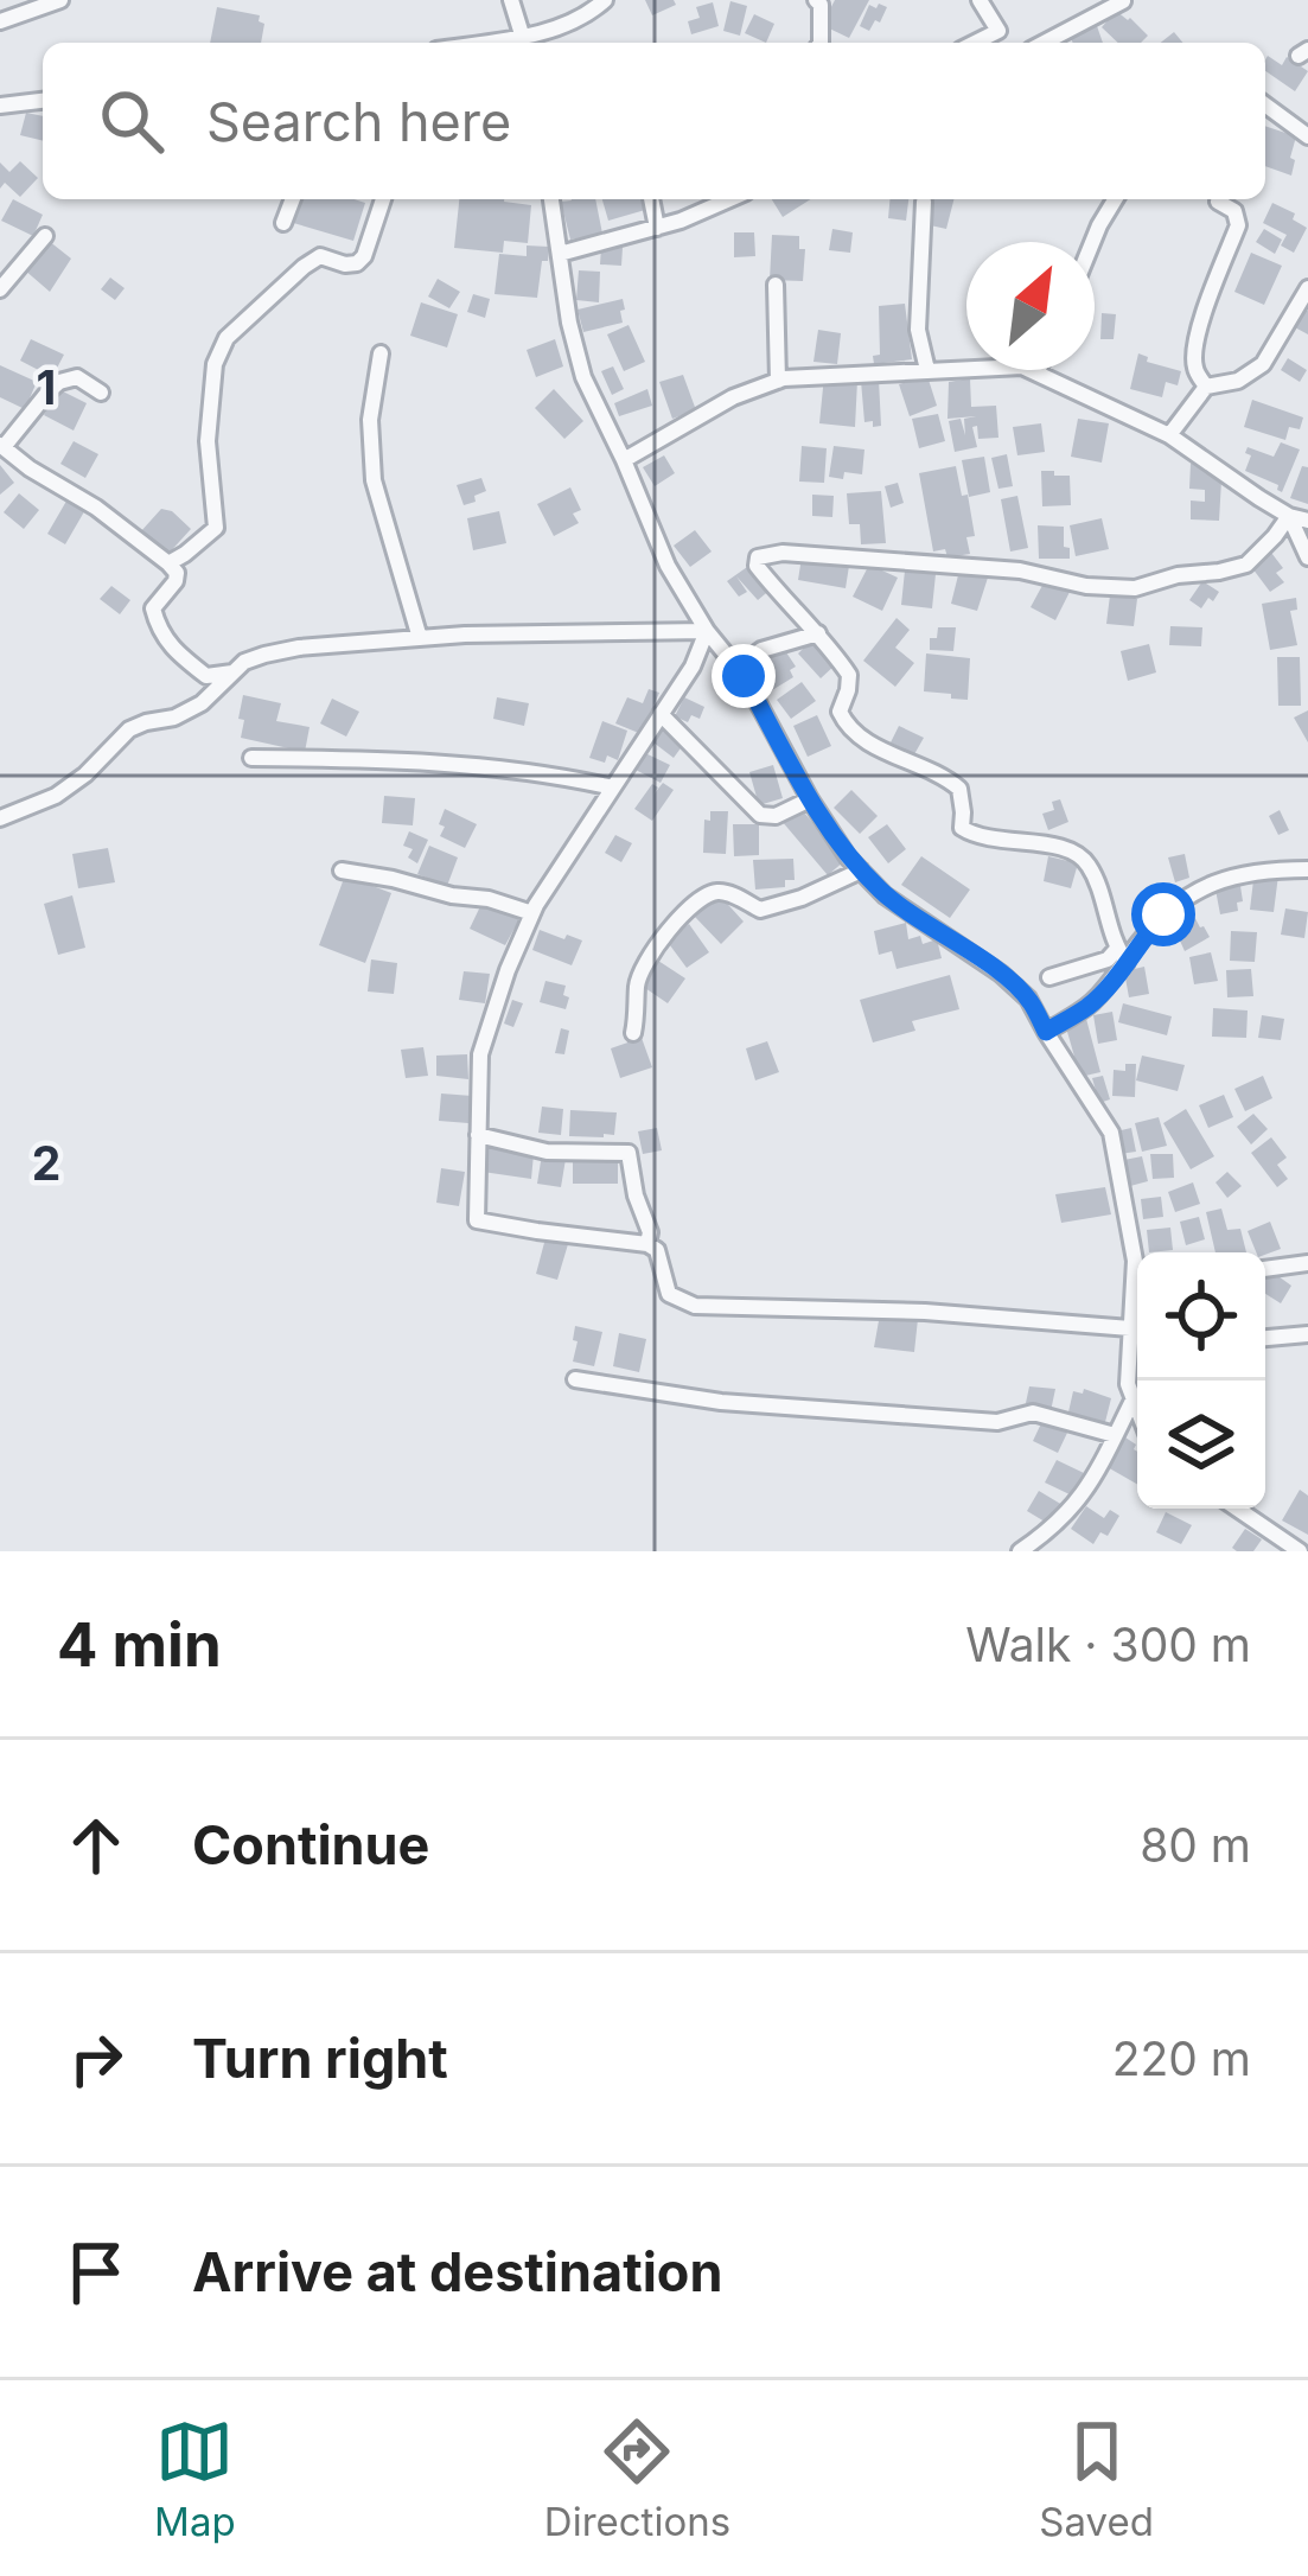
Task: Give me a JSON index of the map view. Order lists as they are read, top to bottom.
{
  "north": "top right",
  "page": {
    "search": "Search here",
    "heading": ["4 min", "Walk · 300 m"],
    "list": [
      ["Continue", "80 m"],
      ["Turn right", "220 m"],
      "Arrive at destination"
    ],
    "nav": ["Map", "Directions", "Saved"]
  },
  "grid": {
    "rows": ["1", "2"]
  }
}
